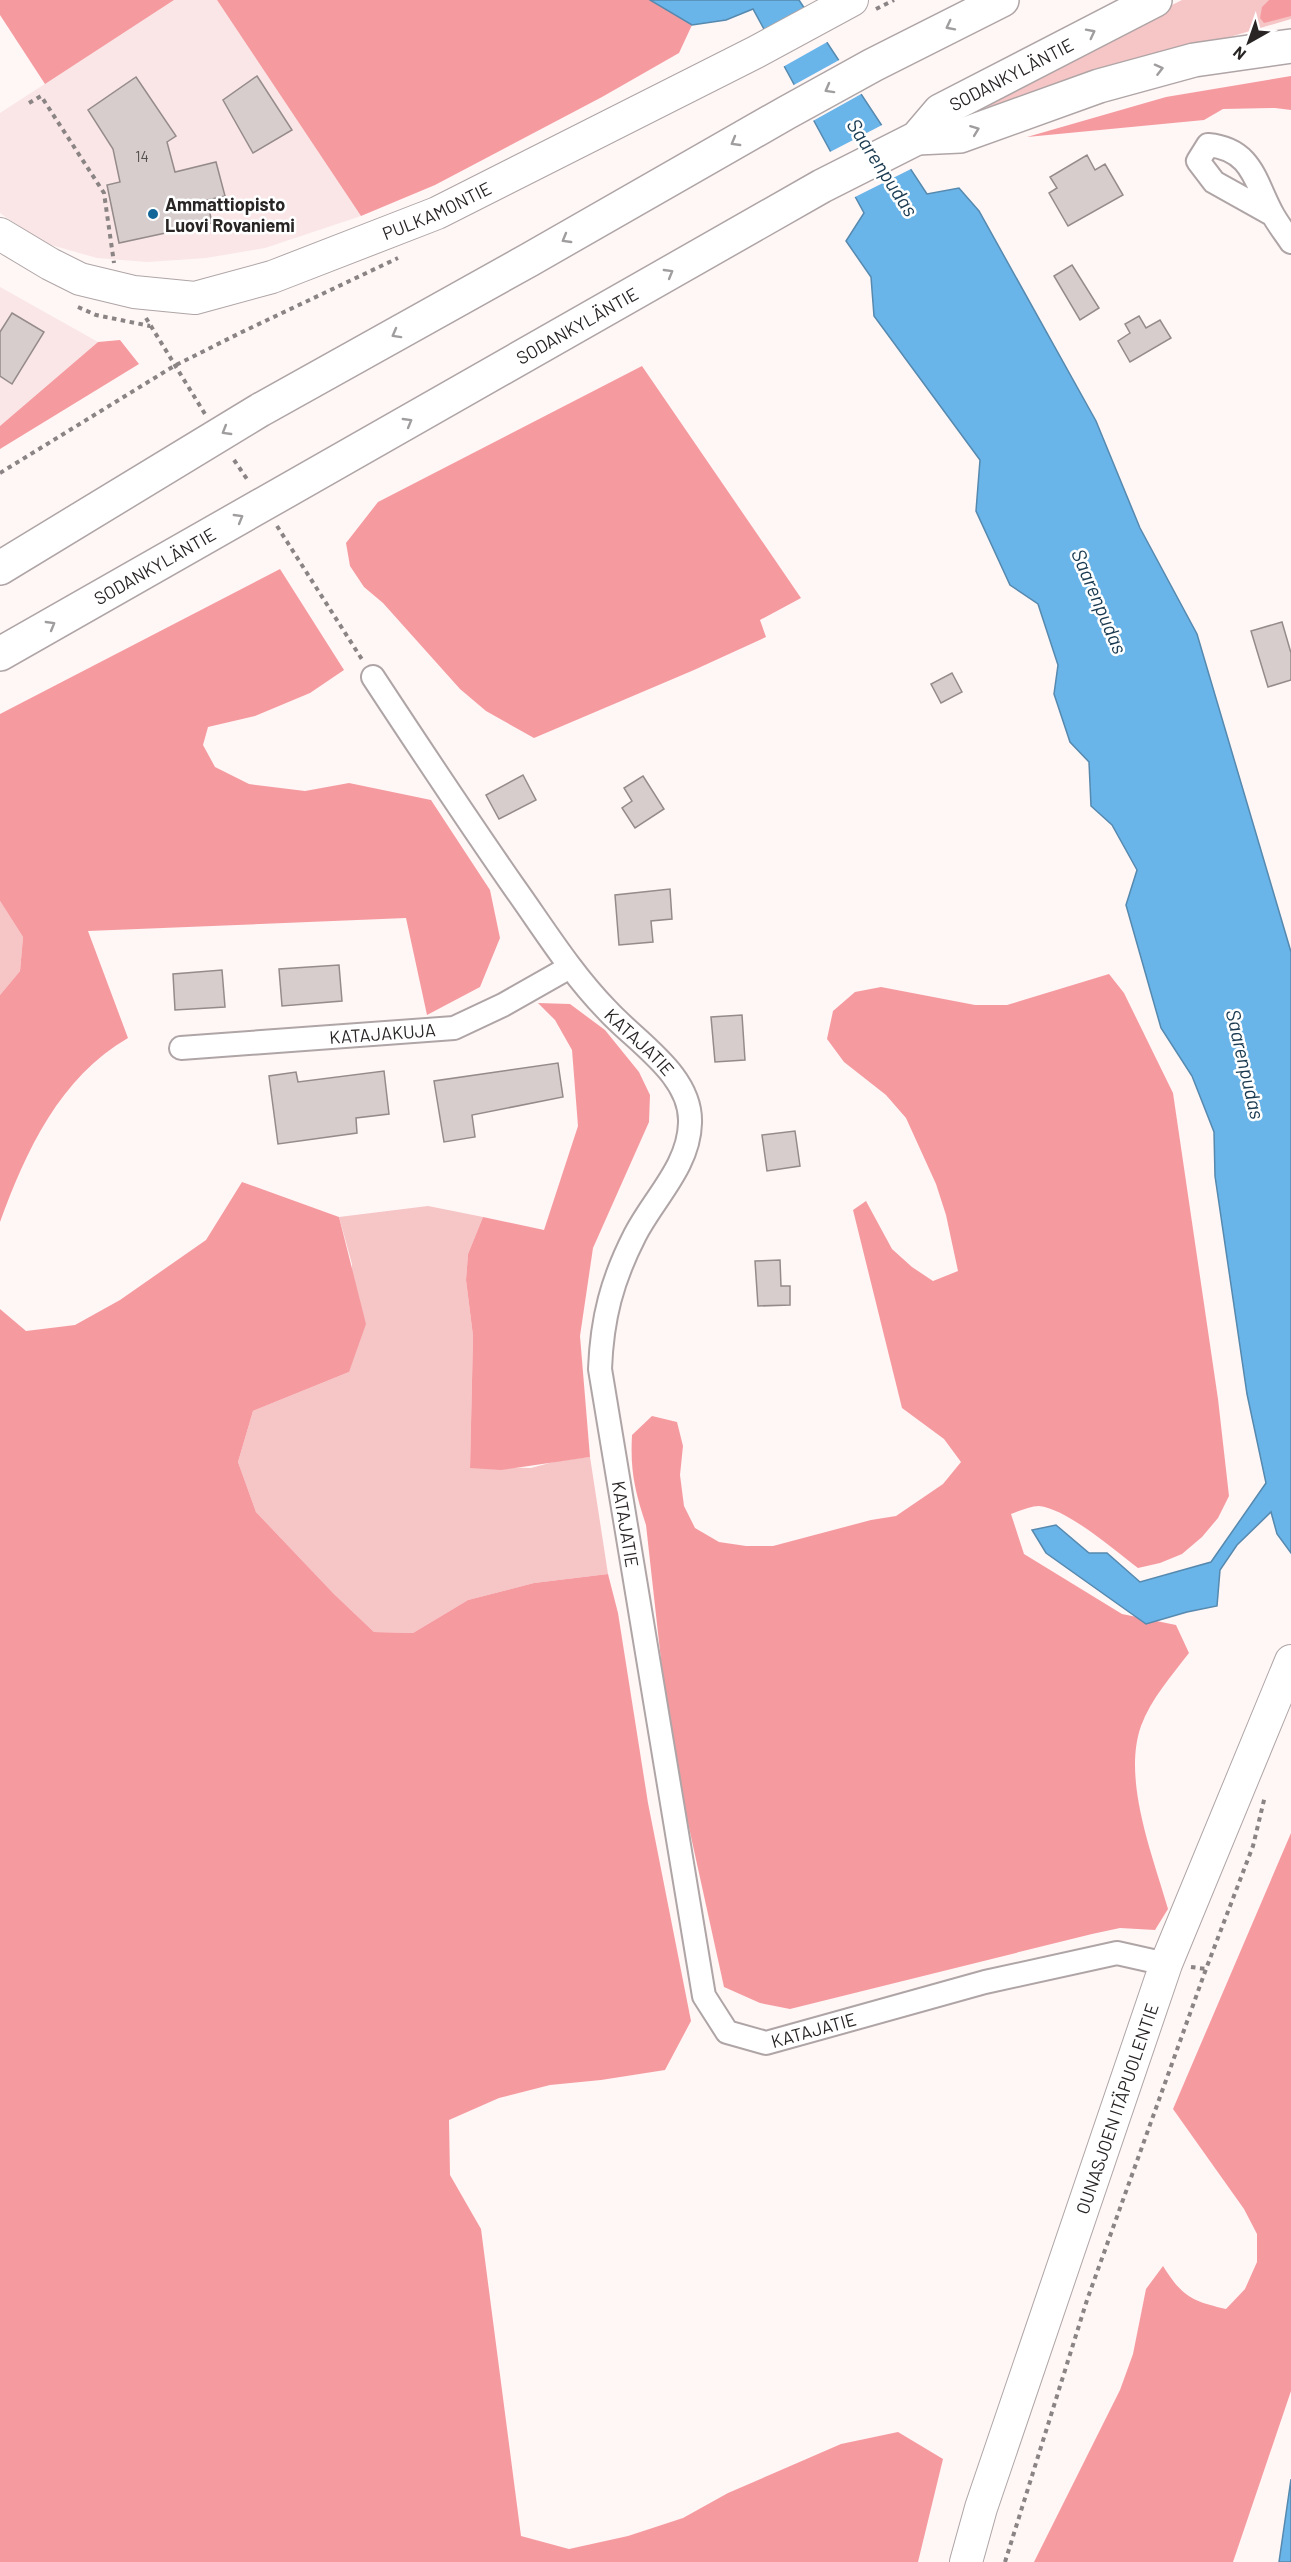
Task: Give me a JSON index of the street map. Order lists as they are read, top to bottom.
{
  "streets": {
    "highway": ["SODANKYLÄNTIE"],
    "main road": ["PULKAMONTIE", "OUNASJOEN ITÄPUOLENTIE"],
    "street": ["KATAJAKUJA", "KATAJATIE"]
  },
  "crossings": [
    ["KATAJAKUJA", "KATAJATIE"],
    ["KATAJATIE", "OUNASJOEN ITÄPUOLENTIE"]
  ],
  "water": ["Saarenpudas"],
  "places": ["Ammattiopisto Luovi Rovaniemi"],
  "house_numbers": ["14"],
  "north": "bottom left"
}
